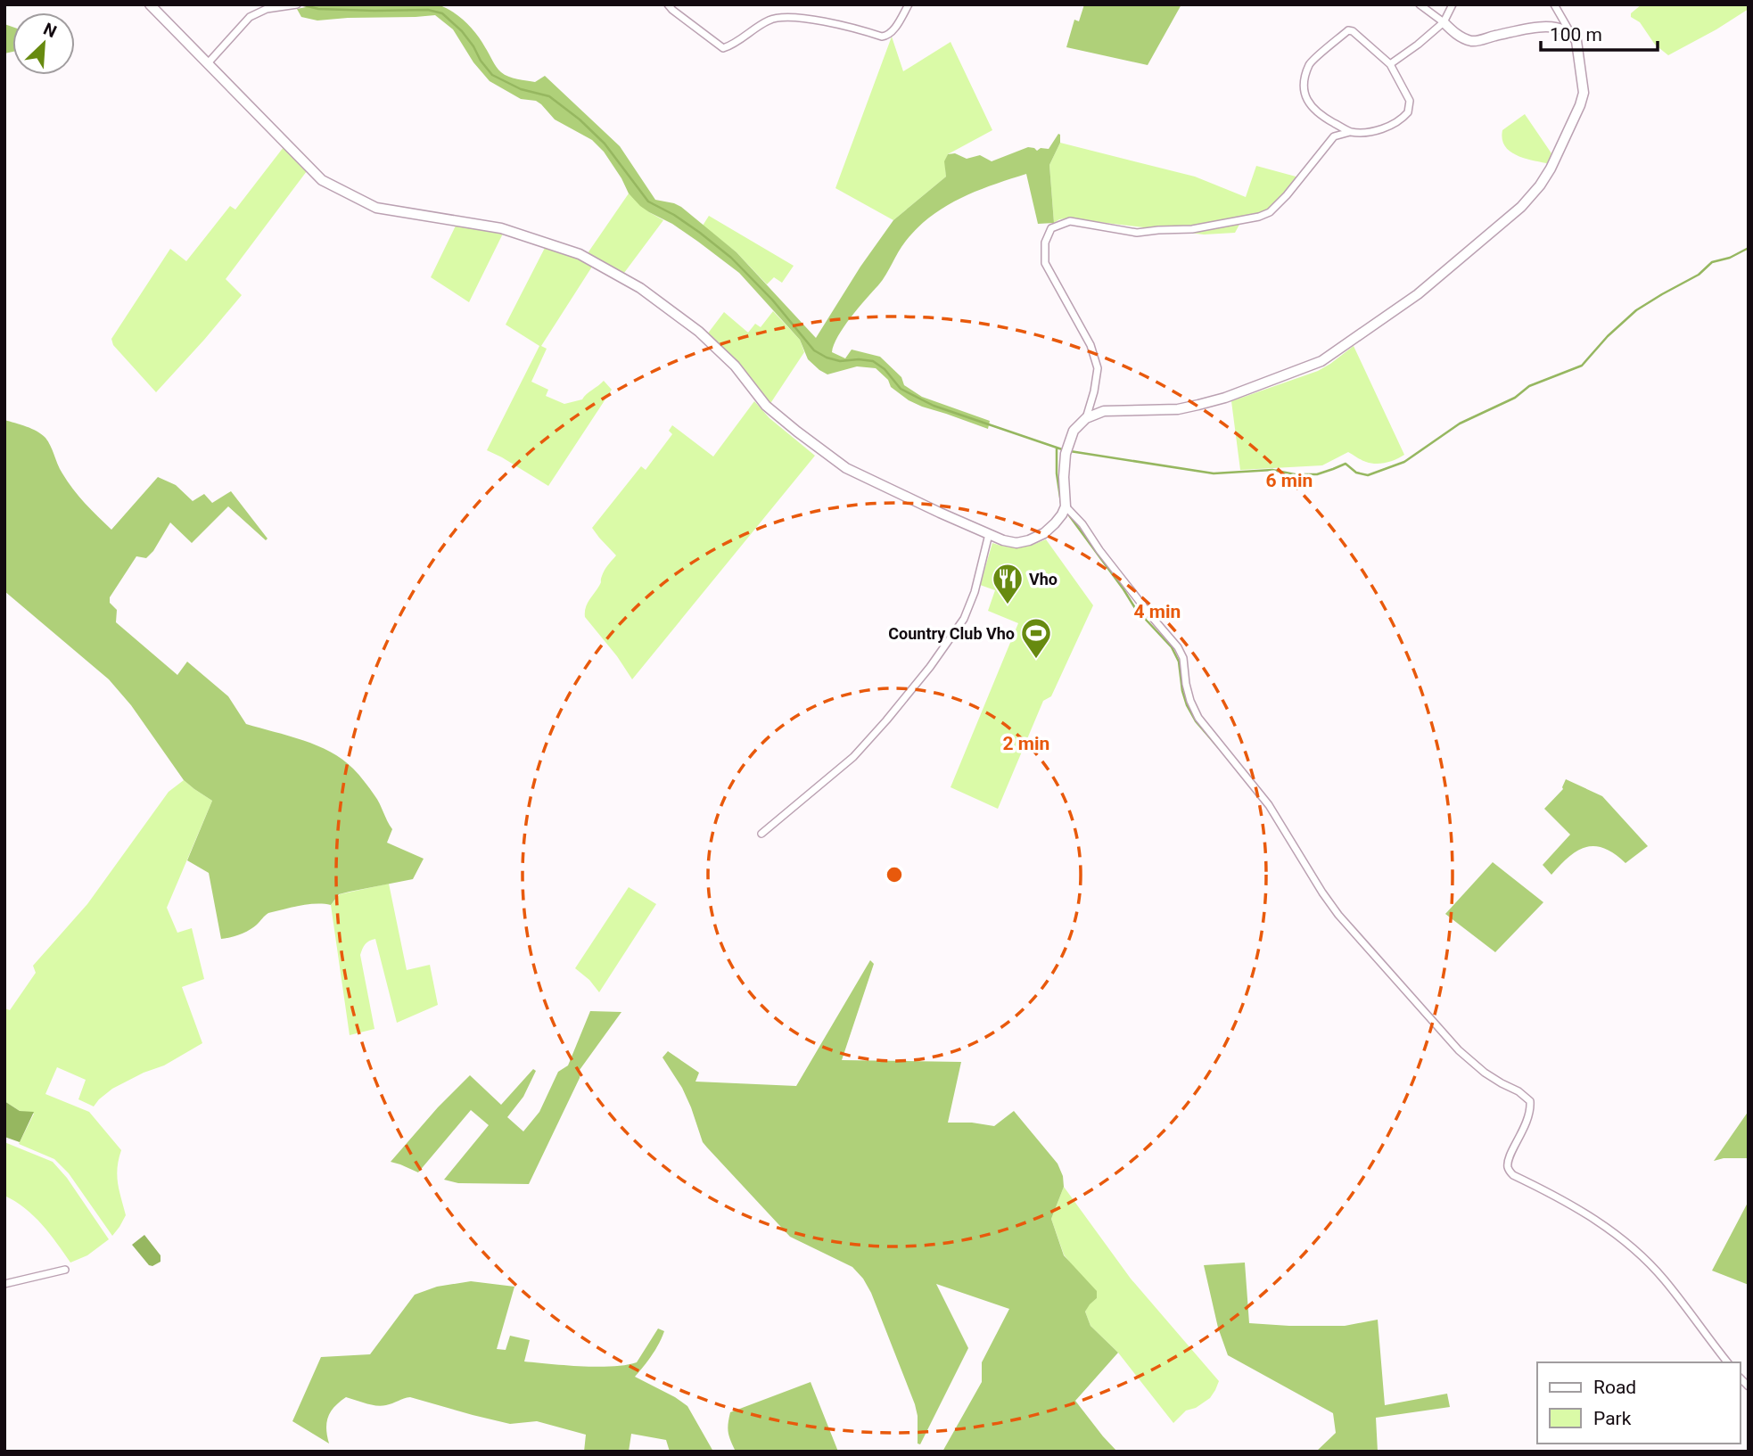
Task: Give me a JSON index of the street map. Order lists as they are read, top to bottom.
{
  "places": {
    "restaurant": ["Vho"],
    "sports": ["Country Club Vho"]
  },
  "legend": ["Road", "Park"],
  "scale_bar": "100 m",
  "north": "top right",
  "rings": ["6 min", "4 min", "2 min"]
}
